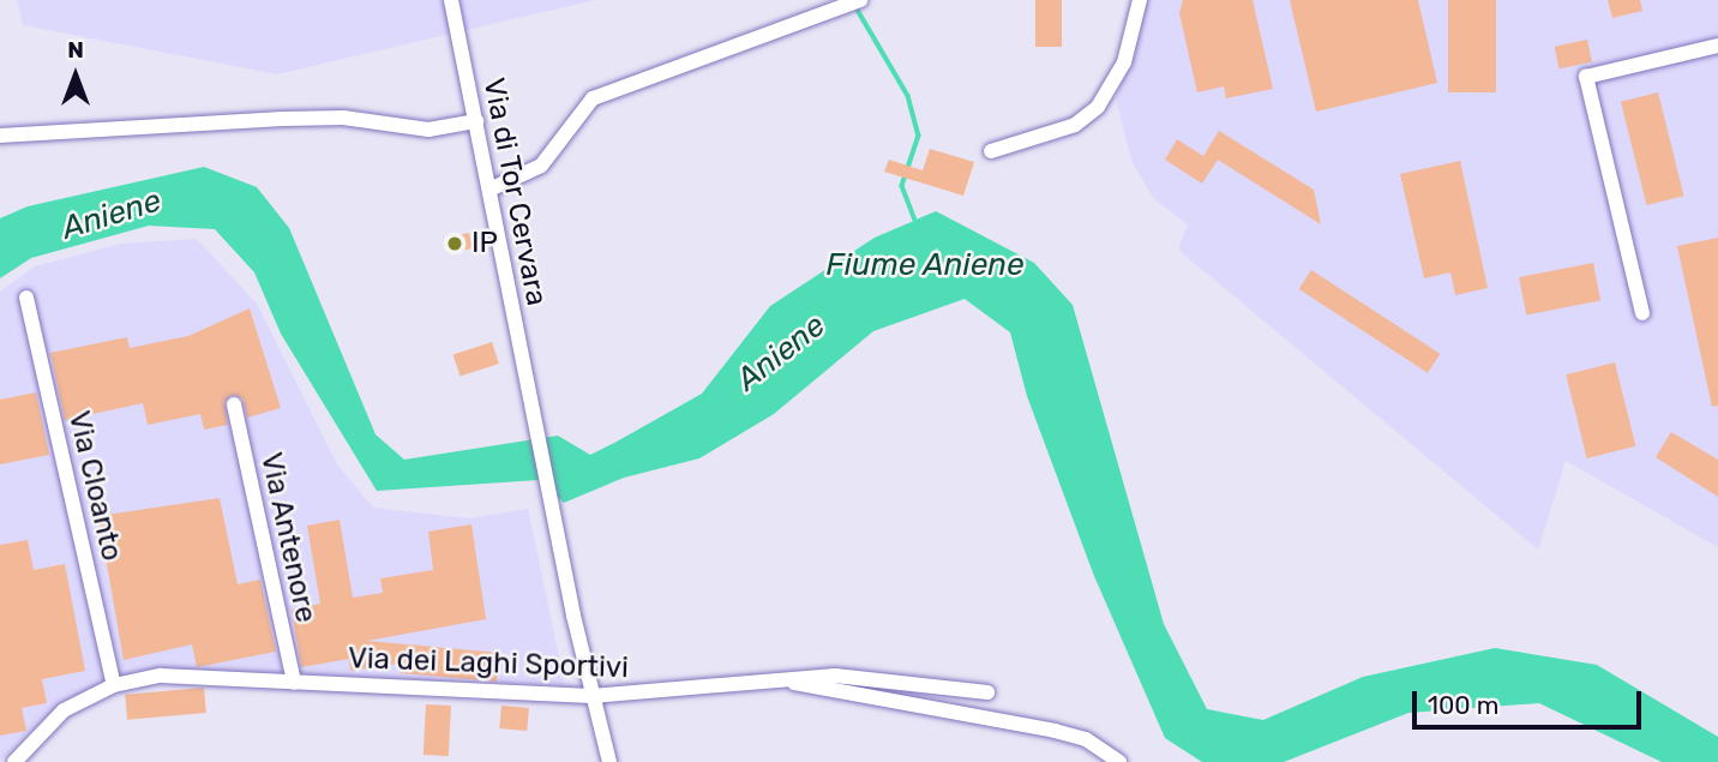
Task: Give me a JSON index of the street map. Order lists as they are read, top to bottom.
{
  "streets": {
    "street": [
      "Via di Tor Cervara",
      "Via Cloanto",
      "Via Antenore",
      "Via dei Laghi Sportivi"
    ]
  },
  "crossings": [
    ["Via di Tor Cervara", "Via dei Laghi Sportivi"],
    ["Via Cloanto", "Via dei Laghi Sportivi"],
    ["Via Antenore", "Via dei Laghi Sportivi"]
  ],
  "water": ["Aniene", "Fiume Aniene"],
  "places": ["IP"],
  "scale_bar": "100 m",
  "north": "top"
}
